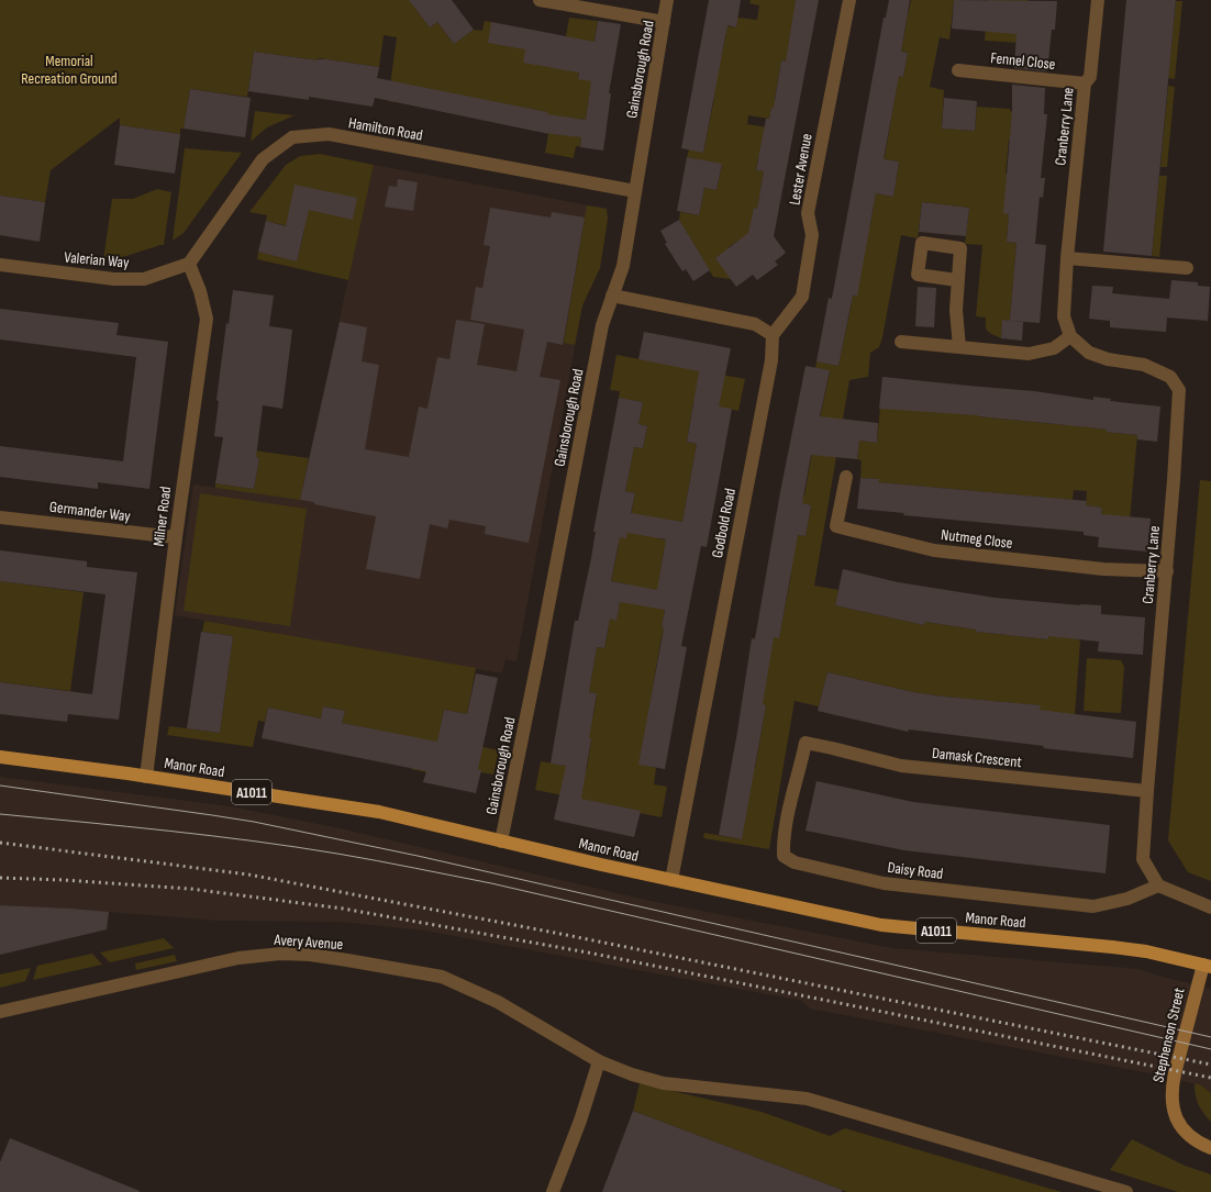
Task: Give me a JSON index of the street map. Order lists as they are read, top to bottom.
{
  "streets": {
    "main road": ["Manor Road", "A1011", "Stephenson Street"],
    "street": [
      "Fennel Close",
      "Gainsborough Road",
      "Cranberry Lane",
      "Hamilton Road",
      "Lester Avenue",
      "Valerian Way",
      "Germander Way",
      "Milner Road",
      "Godbold Road",
      "Nutmeg Close",
      "Damask Crescent",
      "Daisy Road",
      "Avery Avenue"
    ]
  },
  "crossings": [
    ["Fennel Close", "Cranberry Lane"],
    ["Gainsborough Road", "Hamilton Road"],
    ["Gainsborough Road", "Manor Road"],
    ["Cranberry Lane", "Nutmeg Close"],
    ["Cranberry Lane", "Damask Crescent"],
    ["Cranberry Lane", "Daisy Road"],
    ["Hamilton Road", "Valerian Way"],
    ["Hamilton Road", "Milner Road"],
    ["Lester Avenue", "Godbold Road"],
    ["Valerian Way", "Milner Road"],
    ["Germander Way", "Milner Road"],
    ["Milner Road", "Manor Road"],
    ["Godbold Road", "Manor Road"],
    ["Damask Crescent", "Daisy Road"],
    ["Manor Road", "Stephenson Street"]
  ],
  "parks": ["Memorial Recreation Ground"]
}
